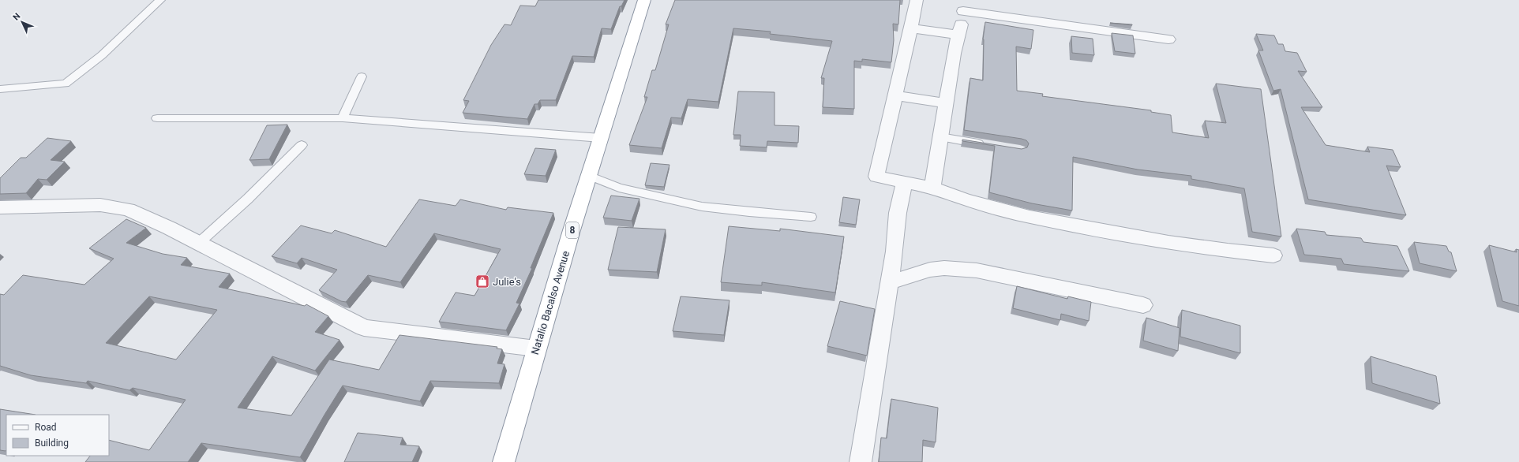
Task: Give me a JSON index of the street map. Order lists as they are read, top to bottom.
{
  "streets": {
    "highway": ["8", "Natalio Bacalso Avenue"]
  },
  "places": {
    "shop": ["Julie's"]
  },
  "legend": ["Road", "Building"],
  "north": "top left"
}
